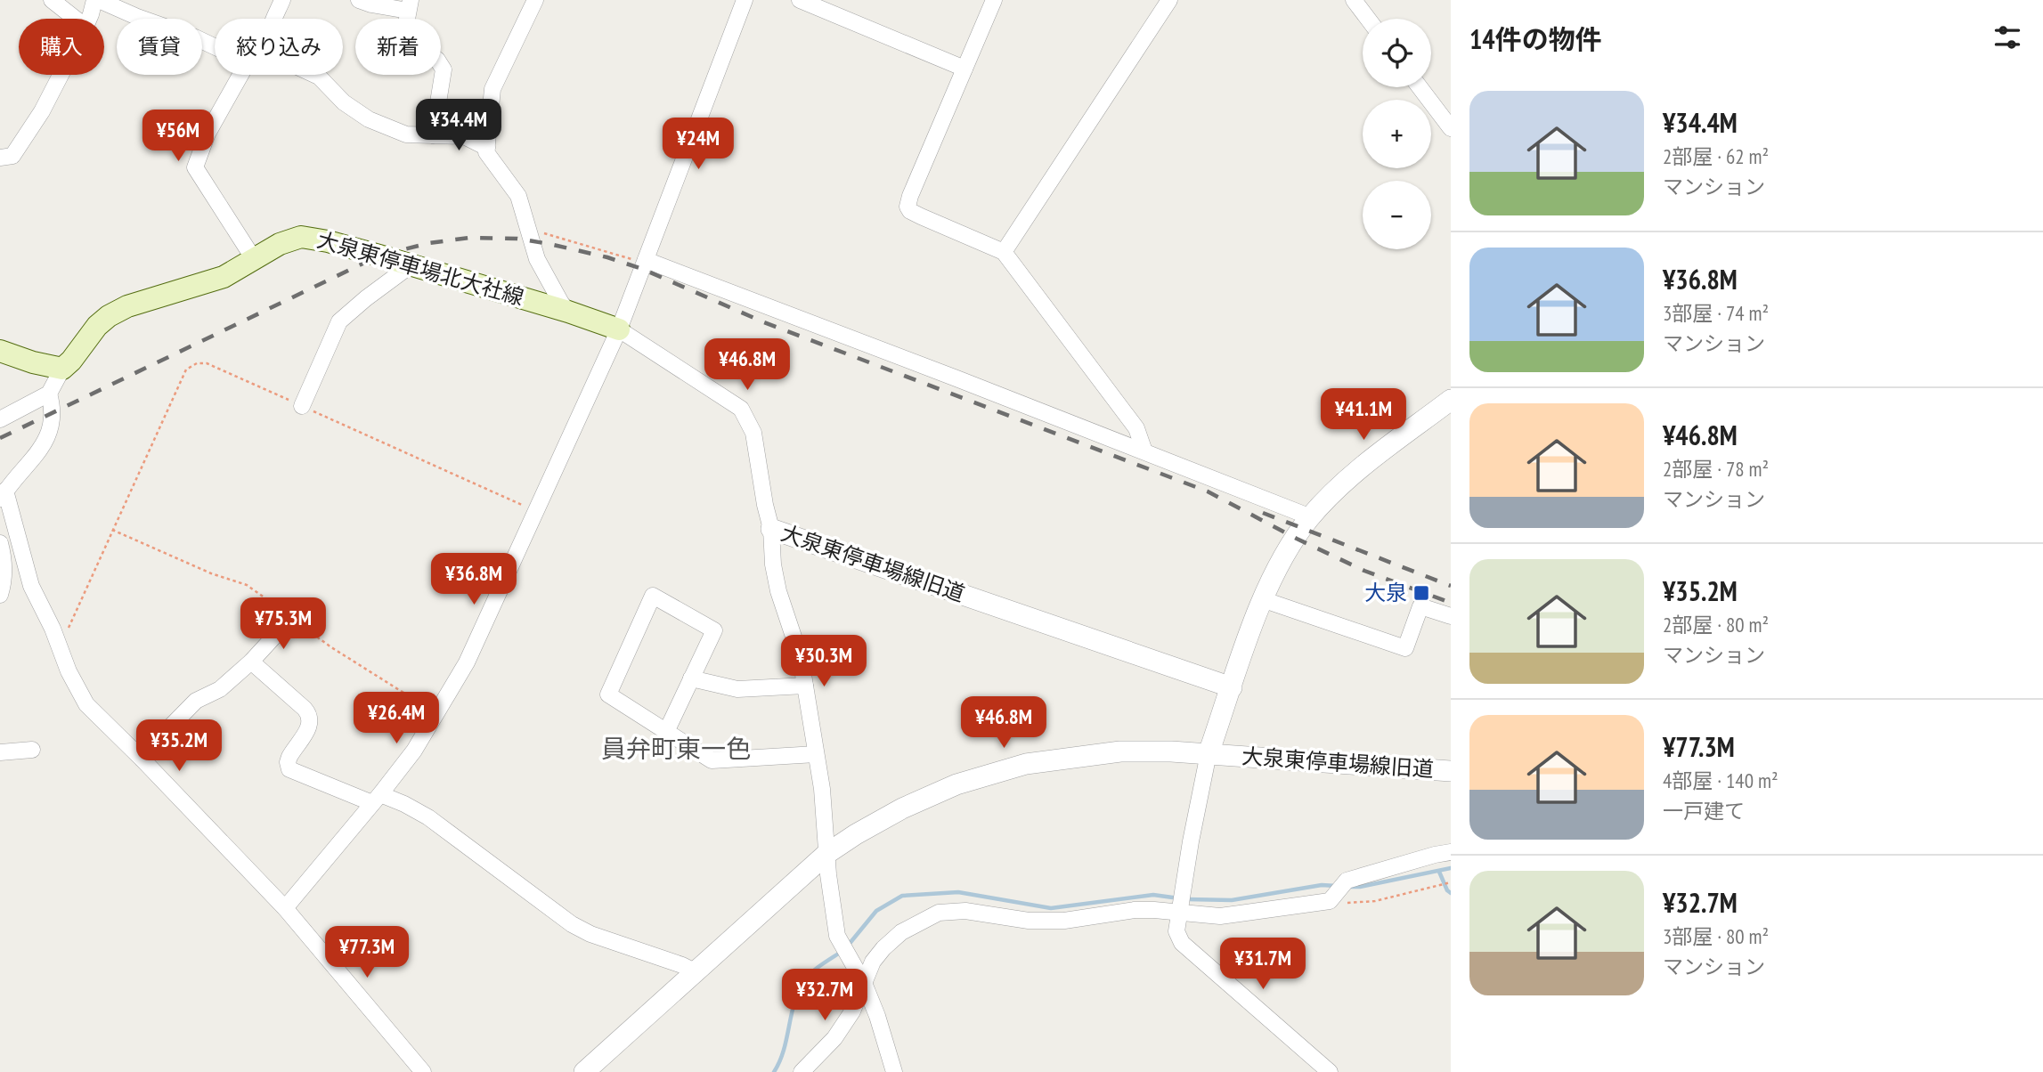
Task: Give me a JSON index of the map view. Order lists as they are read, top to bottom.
{
  "streets": {
    "main road": ["大泉東停車場北大社線"],
    "street": ["大泉東停車場線旧道"]
  },
  "crossings": [
    ["大泉東停車場北大社線", "大泉東停車場線旧道"]
  ],
  "districts": ["員弁町東一色"],
  "places": {
    "transit": ["大泉"]
  },
  "page": {
    "heading": "14件の物件",
    "map_buttons": ["+", "−"],
    "chip": [
      "購入",
      "賃貸",
      "絞り込み",
      "新着"
    ],
    "list": [
      {
        "name": "¥34.4M",
        "note": "2部屋 · 62 m² · マンション"
      },
      {
        "name": "¥36.8M",
        "note": "3部屋 · 74 m² · マンション"
      },
      {
        "name": "¥46.8M",
        "note": "2部屋 · 78 m² · マンション"
      },
      {
        "name": "¥35.2M",
        "note": "2部屋 · 80 m² · マンション"
      },
      {
        "name": "¥77.3M",
        "note": "4部屋 · 140 m² · 一戸建て"
      },
      {
        "name": "¥32.7M",
        "note": "3部屋 · 80 m² · マンション"
      }
    ],
    "price": [
      "¥34.4M",
      "¥56M",
      "¥24M",
      "¥46.8M",
      "¥41.1M",
      "¥36.8M",
      "¥75.3M",
      "¥30.3M",
      "¥26.4M",
      "¥46.8M",
      "¥35.2M",
      "¥77.3M",
      "¥31.7M",
      "¥32.7M"
    ]
  }
}
